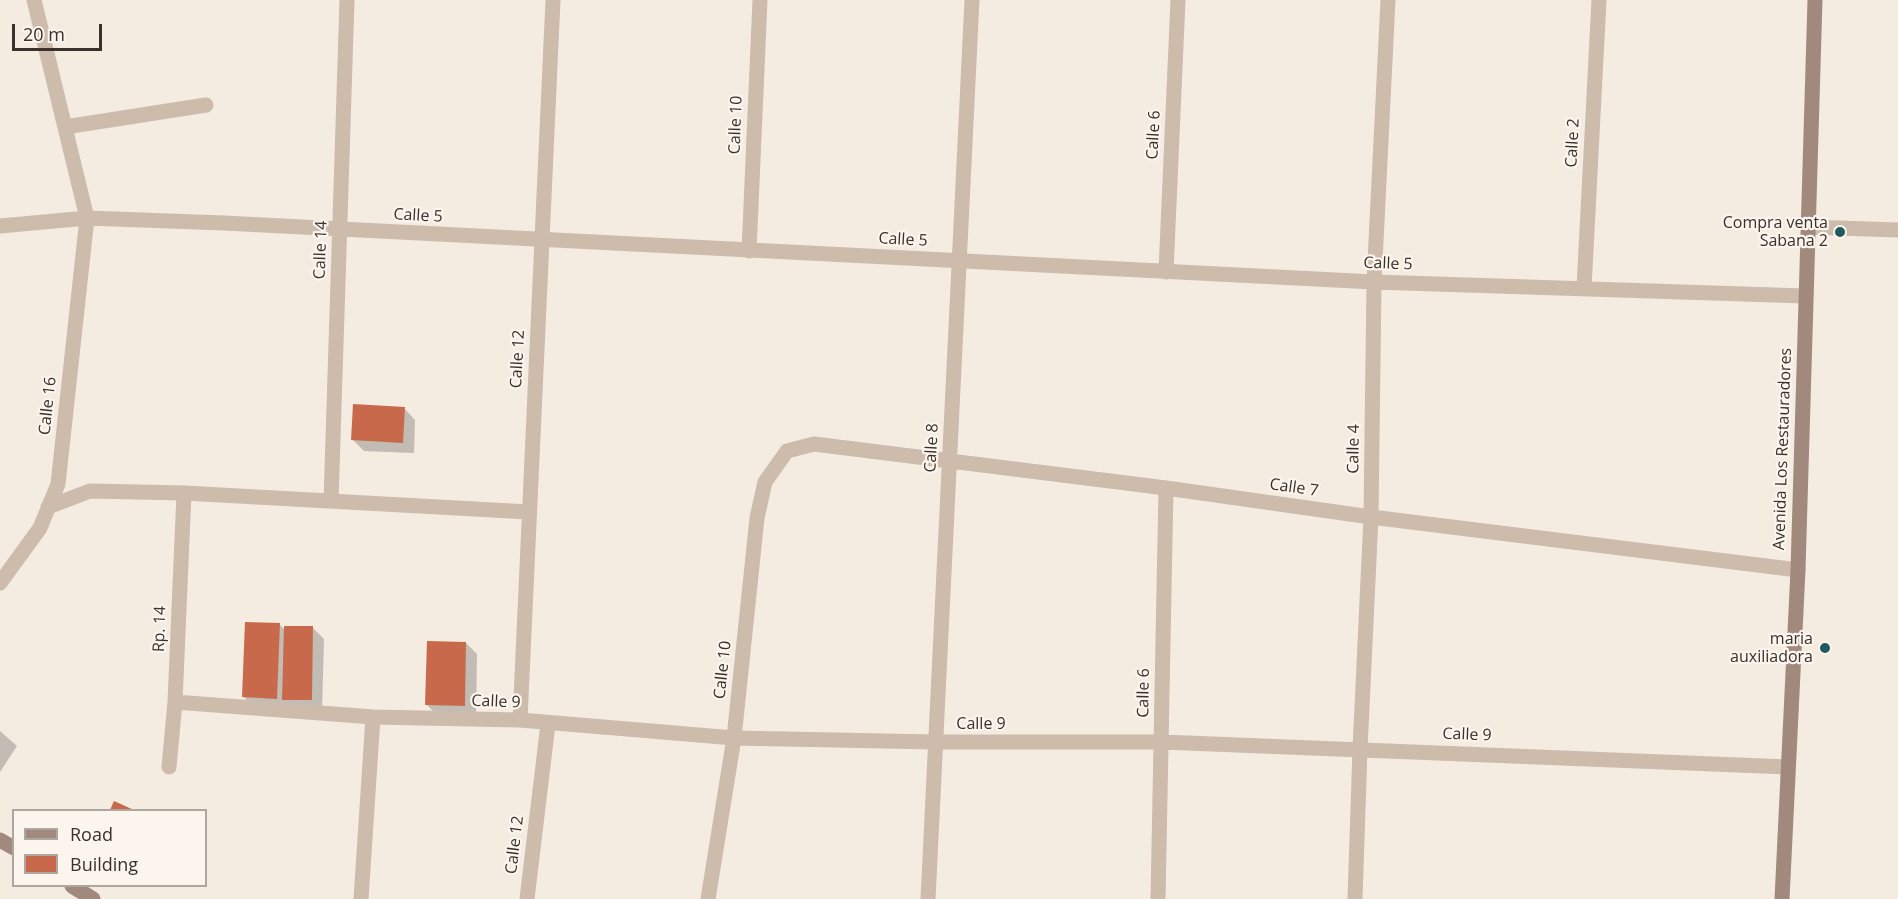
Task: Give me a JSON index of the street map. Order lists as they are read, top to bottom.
{
  "streets": {
    "street": [
      "Calle 10",
      "Calle 6",
      "Calle 2",
      "Calle 5",
      "Calle 14",
      "Calle 12",
      "Calle 16",
      "Calle 8",
      "Calle 4",
      "Avenida Los Restauradores",
      "Calle 7",
      "Rp. 14",
      "Calle 9"
    ]
  },
  "crossings": [
    ["Calle 10", "Calle 5"],
    ["Calle 10", "Calle 7"],
    ["Calle 10", "Calle 9"],
    ["Calle 6", "Calle 5"],
    ["Calle 6", "Calle 7"],
    ["Calle 6", "Calle 9"],
    ["Calle 2", "Calle 5"],
    ["Calle 5", "Calle 14"],
    ["Calle 5", "Calle 12"],
    ["Calle 5", "Calle 16"],
    ["Calle 5", "Calle 8"],
    ["Calle 5", "Calle 4"],
    ["Calle 5", "Avenida Los Restauradores"],
    ["Calle 12", "Calle 9"],
    ["Calle 8", "Calle 7"],
    ["Calle 8", "Calle 9"],
    ["Calle 4", "Calle 7"],
    ["Calle 4", "Calle 9"],
    ["Avenida Los Restauradores", "Calle 7"],
    ["Avenida Los Restauradores", "Calle 9"],
    ["Rp. 14", "Calle 9"]
  ],
  "places": ["Compra venta Sabana 2", "maria auxiliadora"],
  "legend": ["Road", "Building"],
  "scale_bar": "20 m"
}
